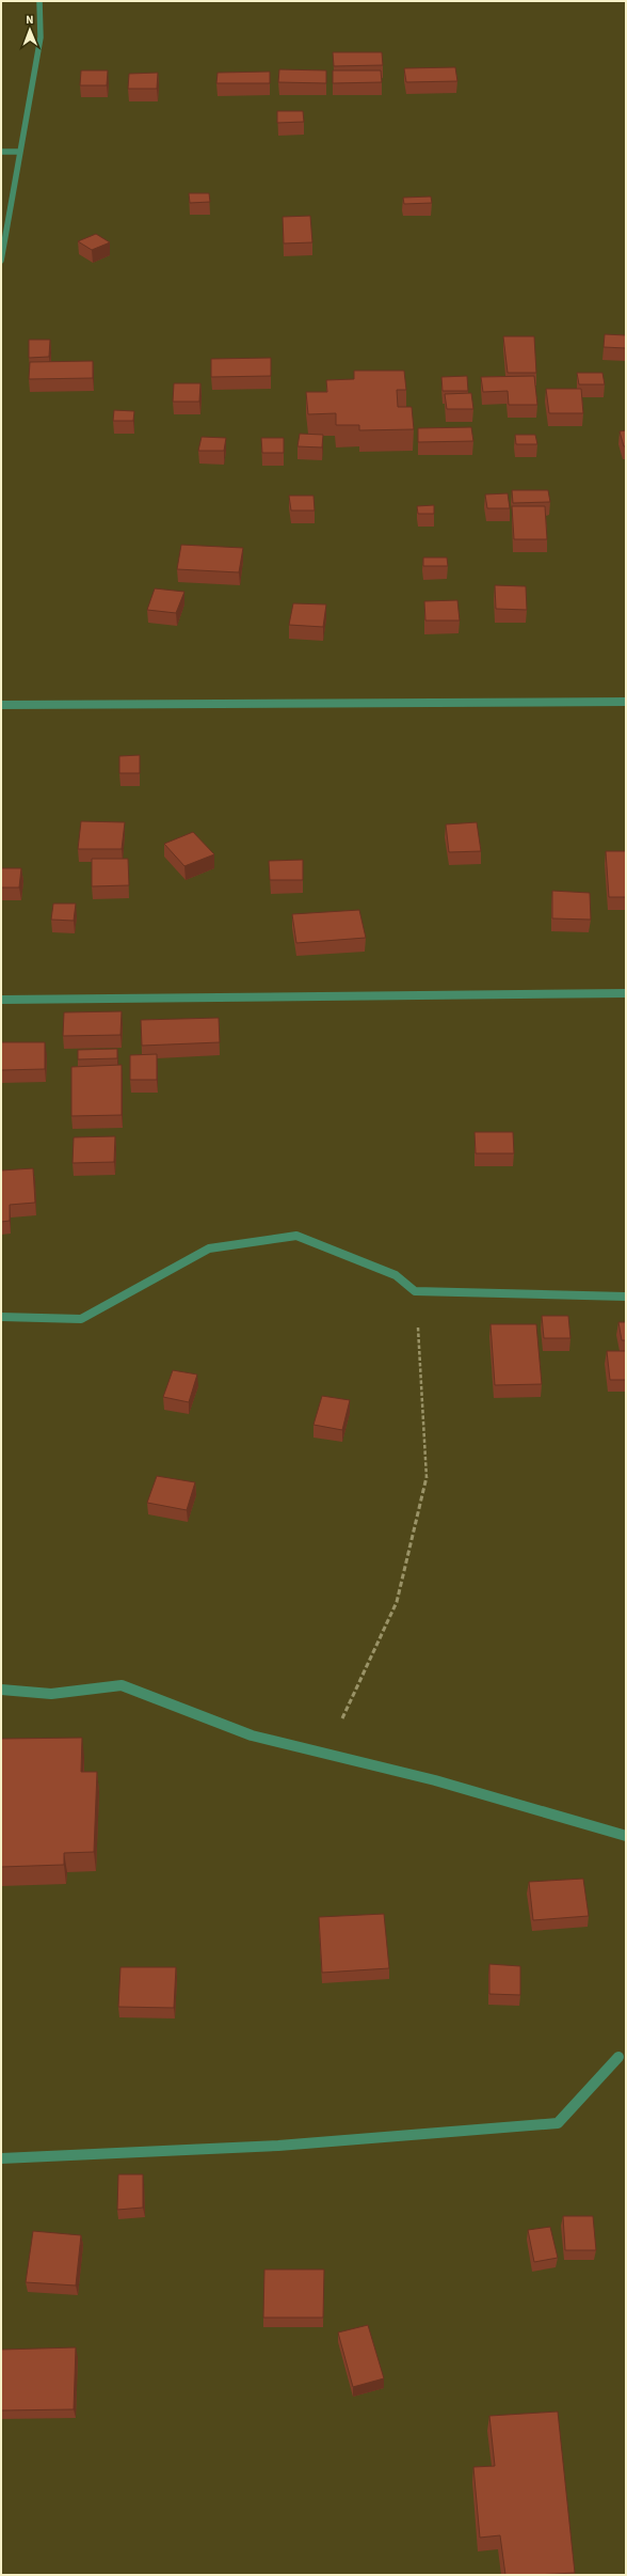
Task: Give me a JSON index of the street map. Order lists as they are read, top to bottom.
{
  "north": "top"
}
